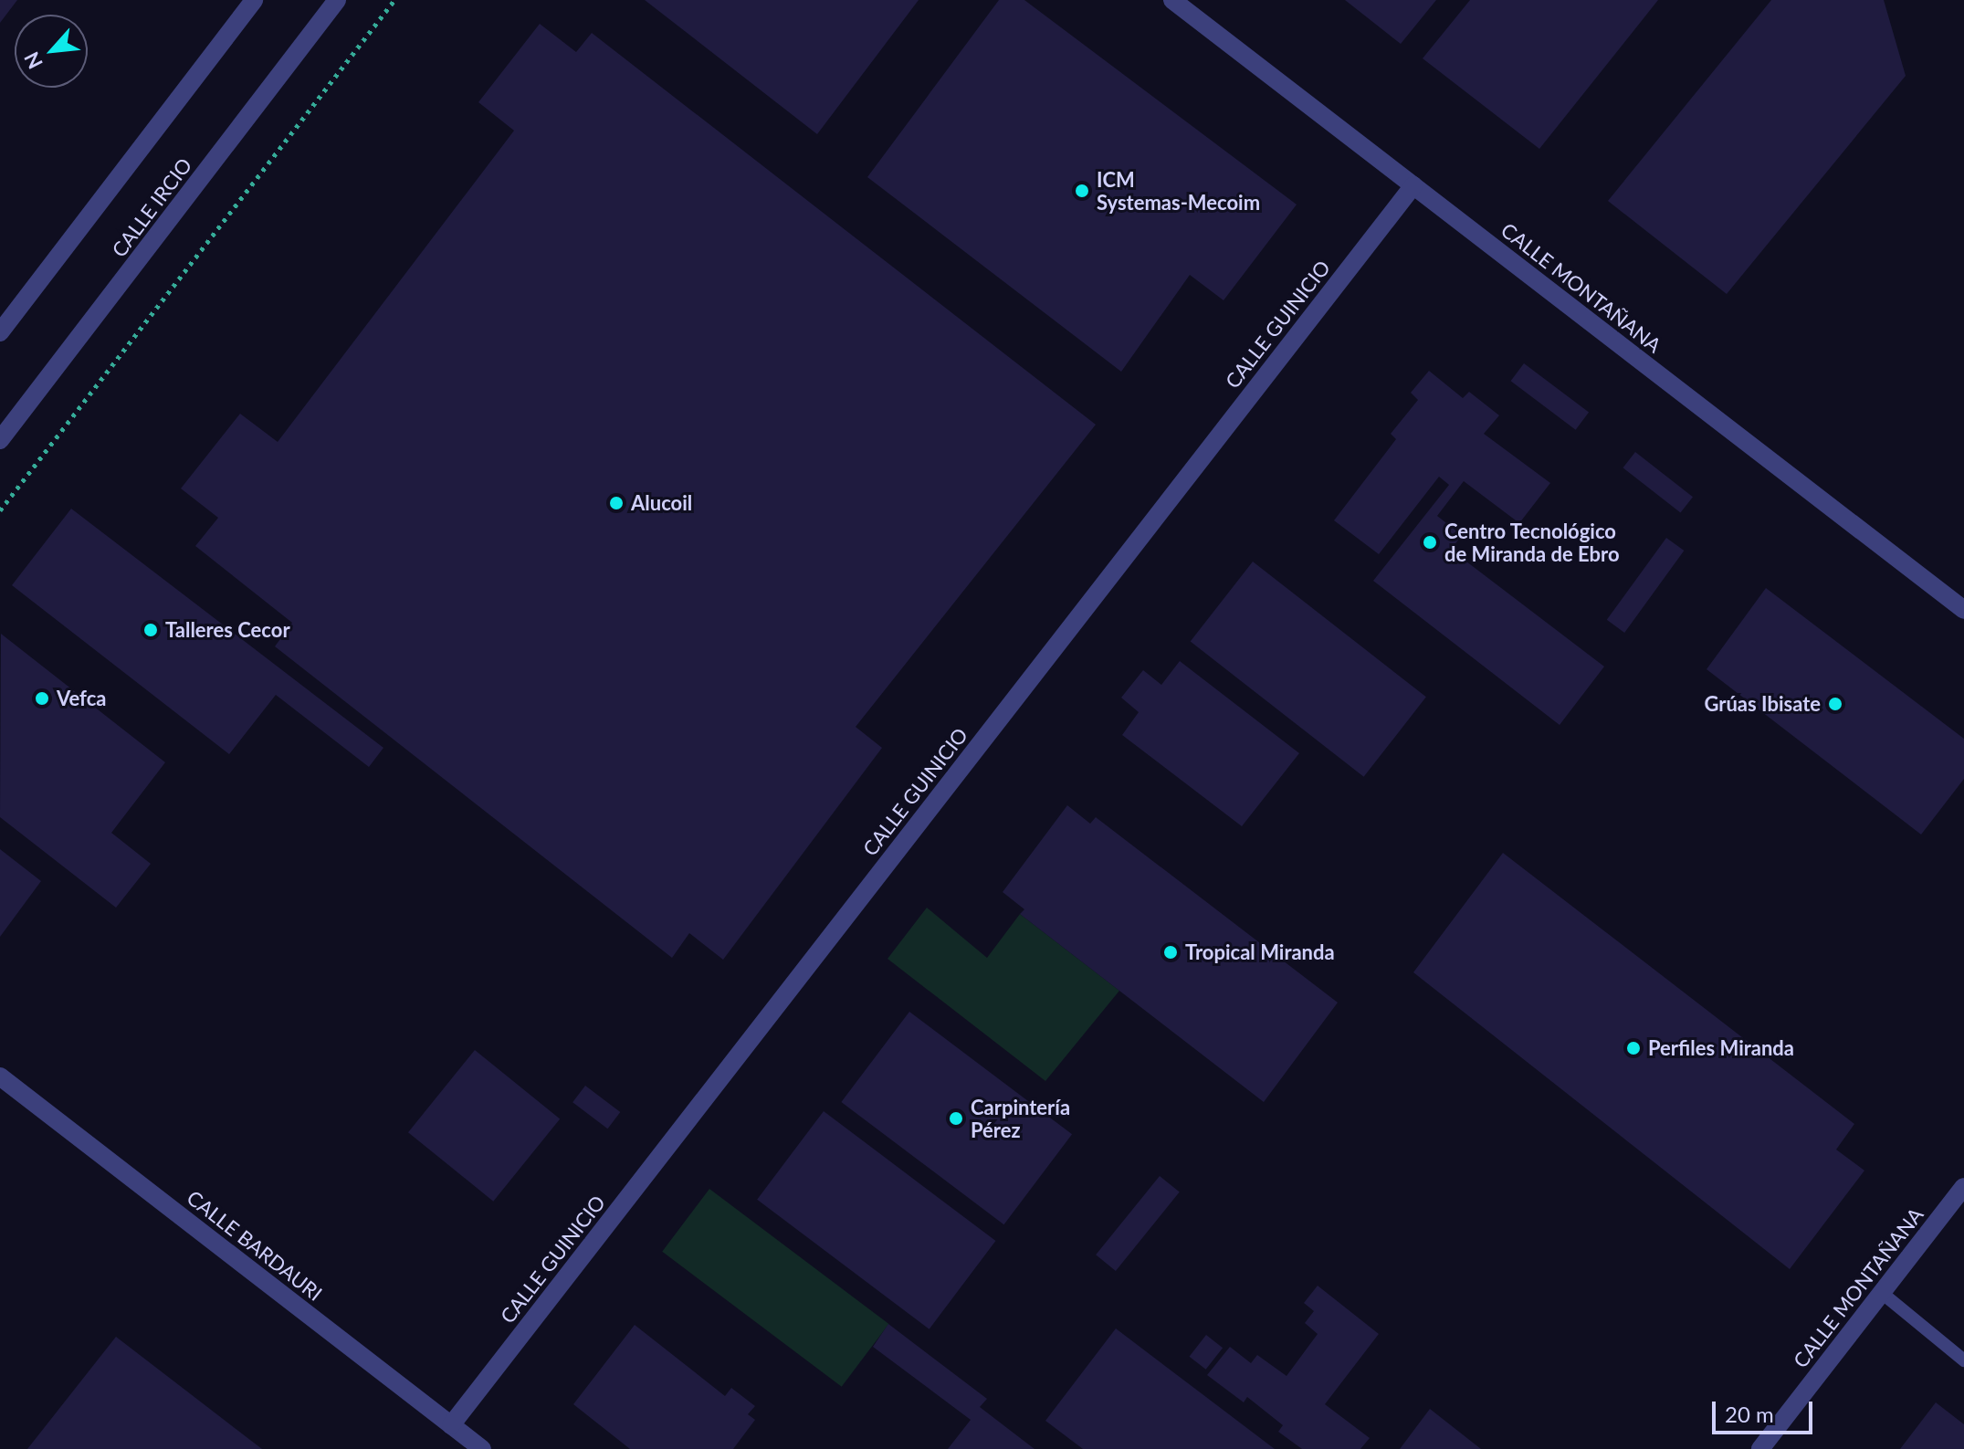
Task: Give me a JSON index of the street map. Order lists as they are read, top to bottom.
{
  "streets": {
    "street": [
      "CALLE IRCIO",
      "CALLE MONTAÑANA",
      "CALLE GUINICIO",
      "CALLE BARDAURI"
    ]
  },
  "crossings": [
    ["CALLE MONTAÑANA", "CALLE GUINICIO"],
    ["CALLE GUINICIO", "CALLE BARDAURI"]
  ],
  "places": [
    "ICM Systemas-Mecoim",
    "Alucoil",
    "Centro Tecnológico de Miranda de Ebro",
    "Talleres Cecor",
    "Vefca",
    "Grúas Ibisate",
    "Tropical Miranda",
    "Perfiles Miranda",
    "Carpintería Pérez"
  ],
  "scale_bar": "20 m",
  "north": "bottom left"
}
